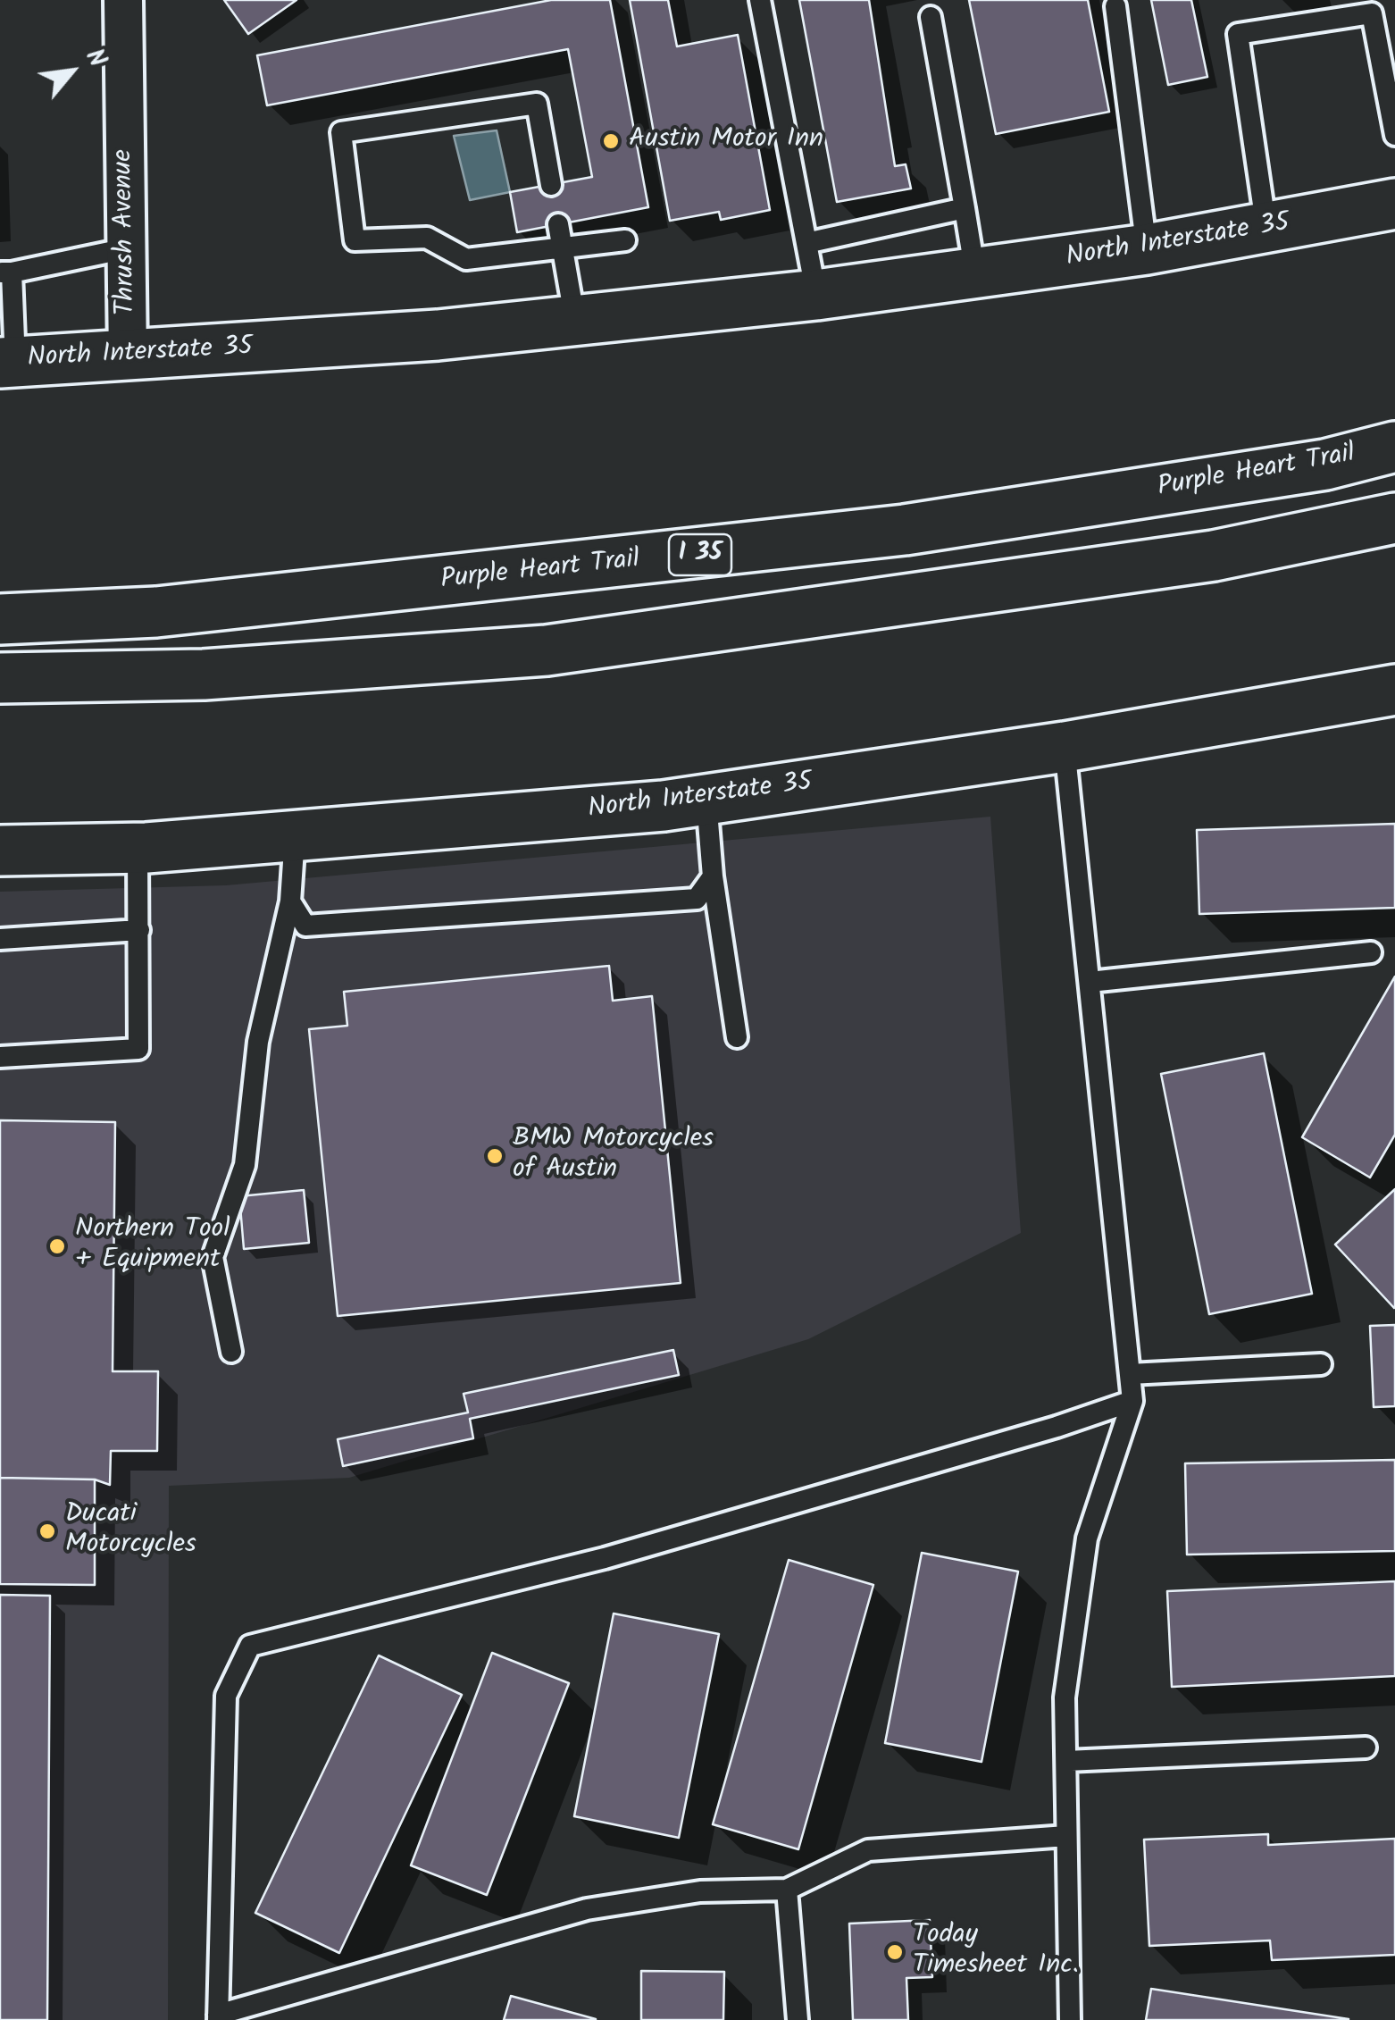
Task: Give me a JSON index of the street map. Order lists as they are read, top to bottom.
{
  "streets": {
    "main road": ["North Interstate 35", "Purple Heart Trail", "I 35"],
    "street": ["Thrush Avenue"]
  },
  "crossings": [
    ["Thrush Avenue", "North Interstate 35"]
  ],
  "places": [
    "Austin Motor Inn",
    "BMW Motorcycles of Austin",
    "Northern Tool + Equipment",
    "Ducati Motorcycles",
    "Today Timesheet Inc."
  ],
  "north": "top right"
}
